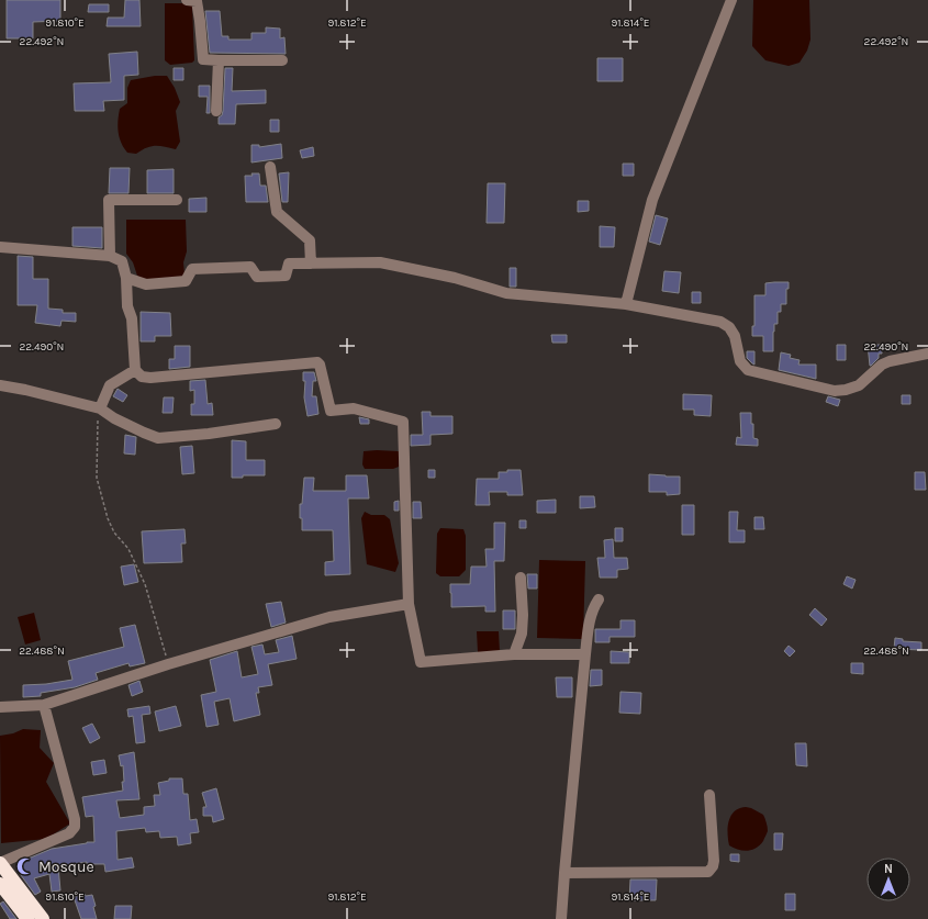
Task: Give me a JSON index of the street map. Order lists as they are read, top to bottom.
{
  "places": {
    "mosque": ["Mosque"]
  },
  "north": "top",
  "coordinates": [
    "91.810°E",
    "91.812°E",
    "91.814°E",
    "22.492°N",
    "22.490°N",
    "22.488°N"
  ]
}
